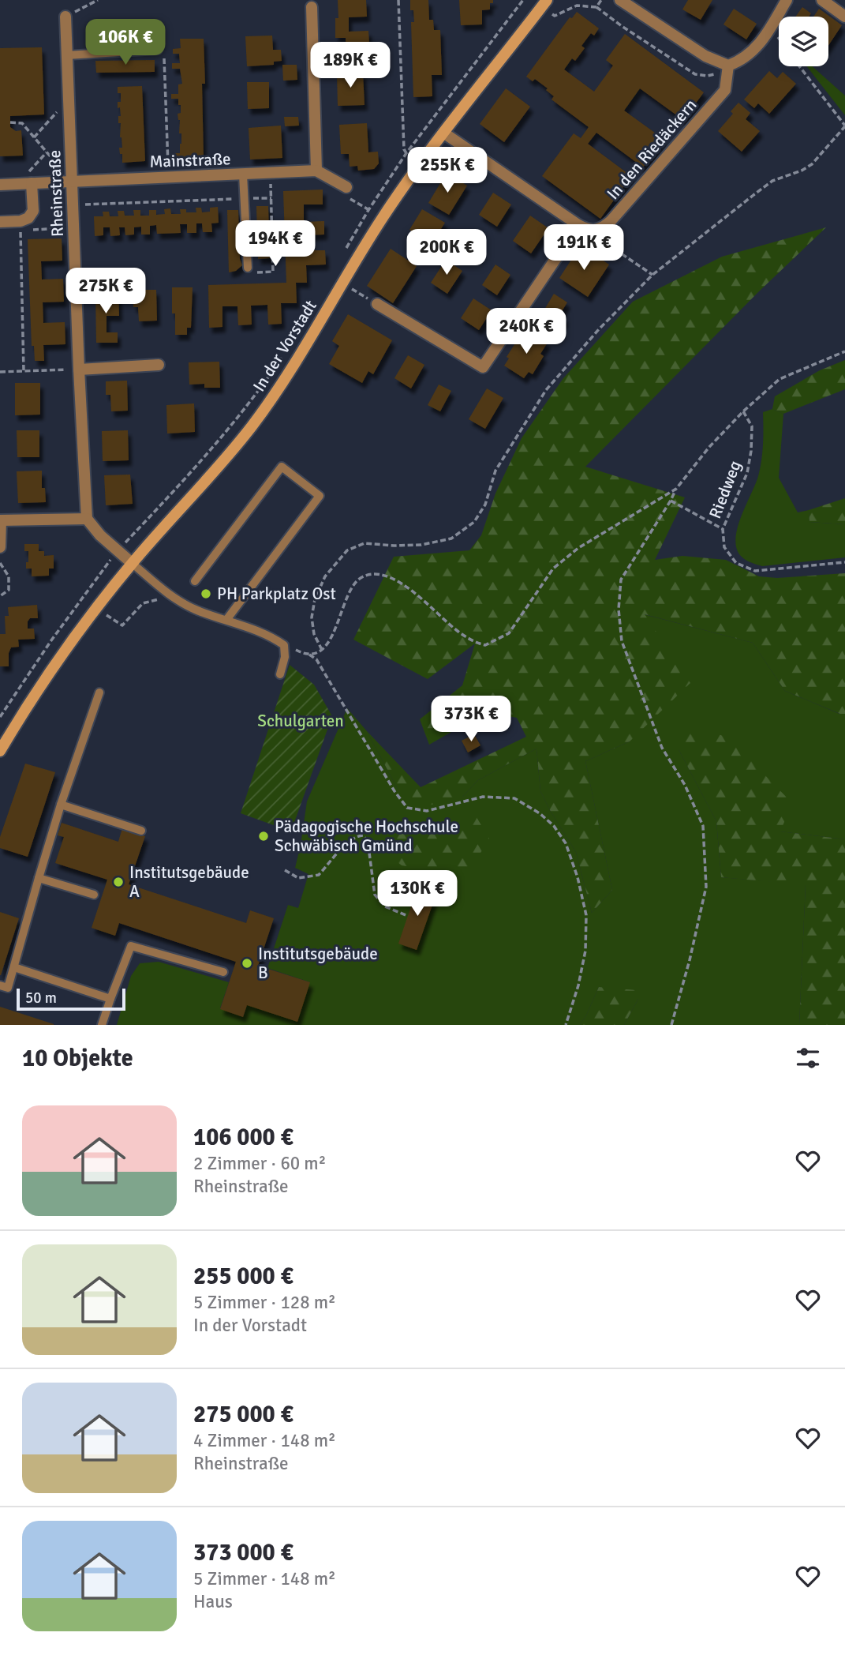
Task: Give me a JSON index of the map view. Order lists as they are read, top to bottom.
{
  "streets": {
    "street": [
      "In den Riedäckern",
      "Mainstraße",
      "Rheinstraße",
      "In der Vorstadt"
    ],
    "path": ["Riedweg"]
  },
  "crossings": [
    ["Mainstraße", "Rheinstraße"]
  ],
  "parks": ["Schulgarten"],
  "places": [
    "PH Parkplatz Ost",
    "Pädagogische Hochschule Schwäbisch Gmünd",
    "Institutsgebäude A",
    "Institutsgebäude B"
  ],
  "scale_bar": "50 m",
  "page": {
    "price": [
      "106K €",
      "189K €",
      "255K €",
      "194K €",
      "191K €",
      "200K €",
      "275K €",
      "240K €",
      "373K €",
      "130K €"
    ],
    "scale": "50 m",
    "heading": "10 Objekte",
    "list": [
      {
        "name": "106 000 €",
        "note": "2 Zimmer · 60 m² · Rheinstraße"
      },
      {
        "name": "255 000 €",
        "note": "5 Zimmer · 128 m² · In der Vorstadt"
      },
      {
        "name": "275 000 €",
        "note": "4 Zimmer · 148 m² · Rheinstraße"
      },
      {
        "name": "373 000 €",
        "note": "5 Zimmer · 148 m² · Haus"
      }
    ]
  }
}
